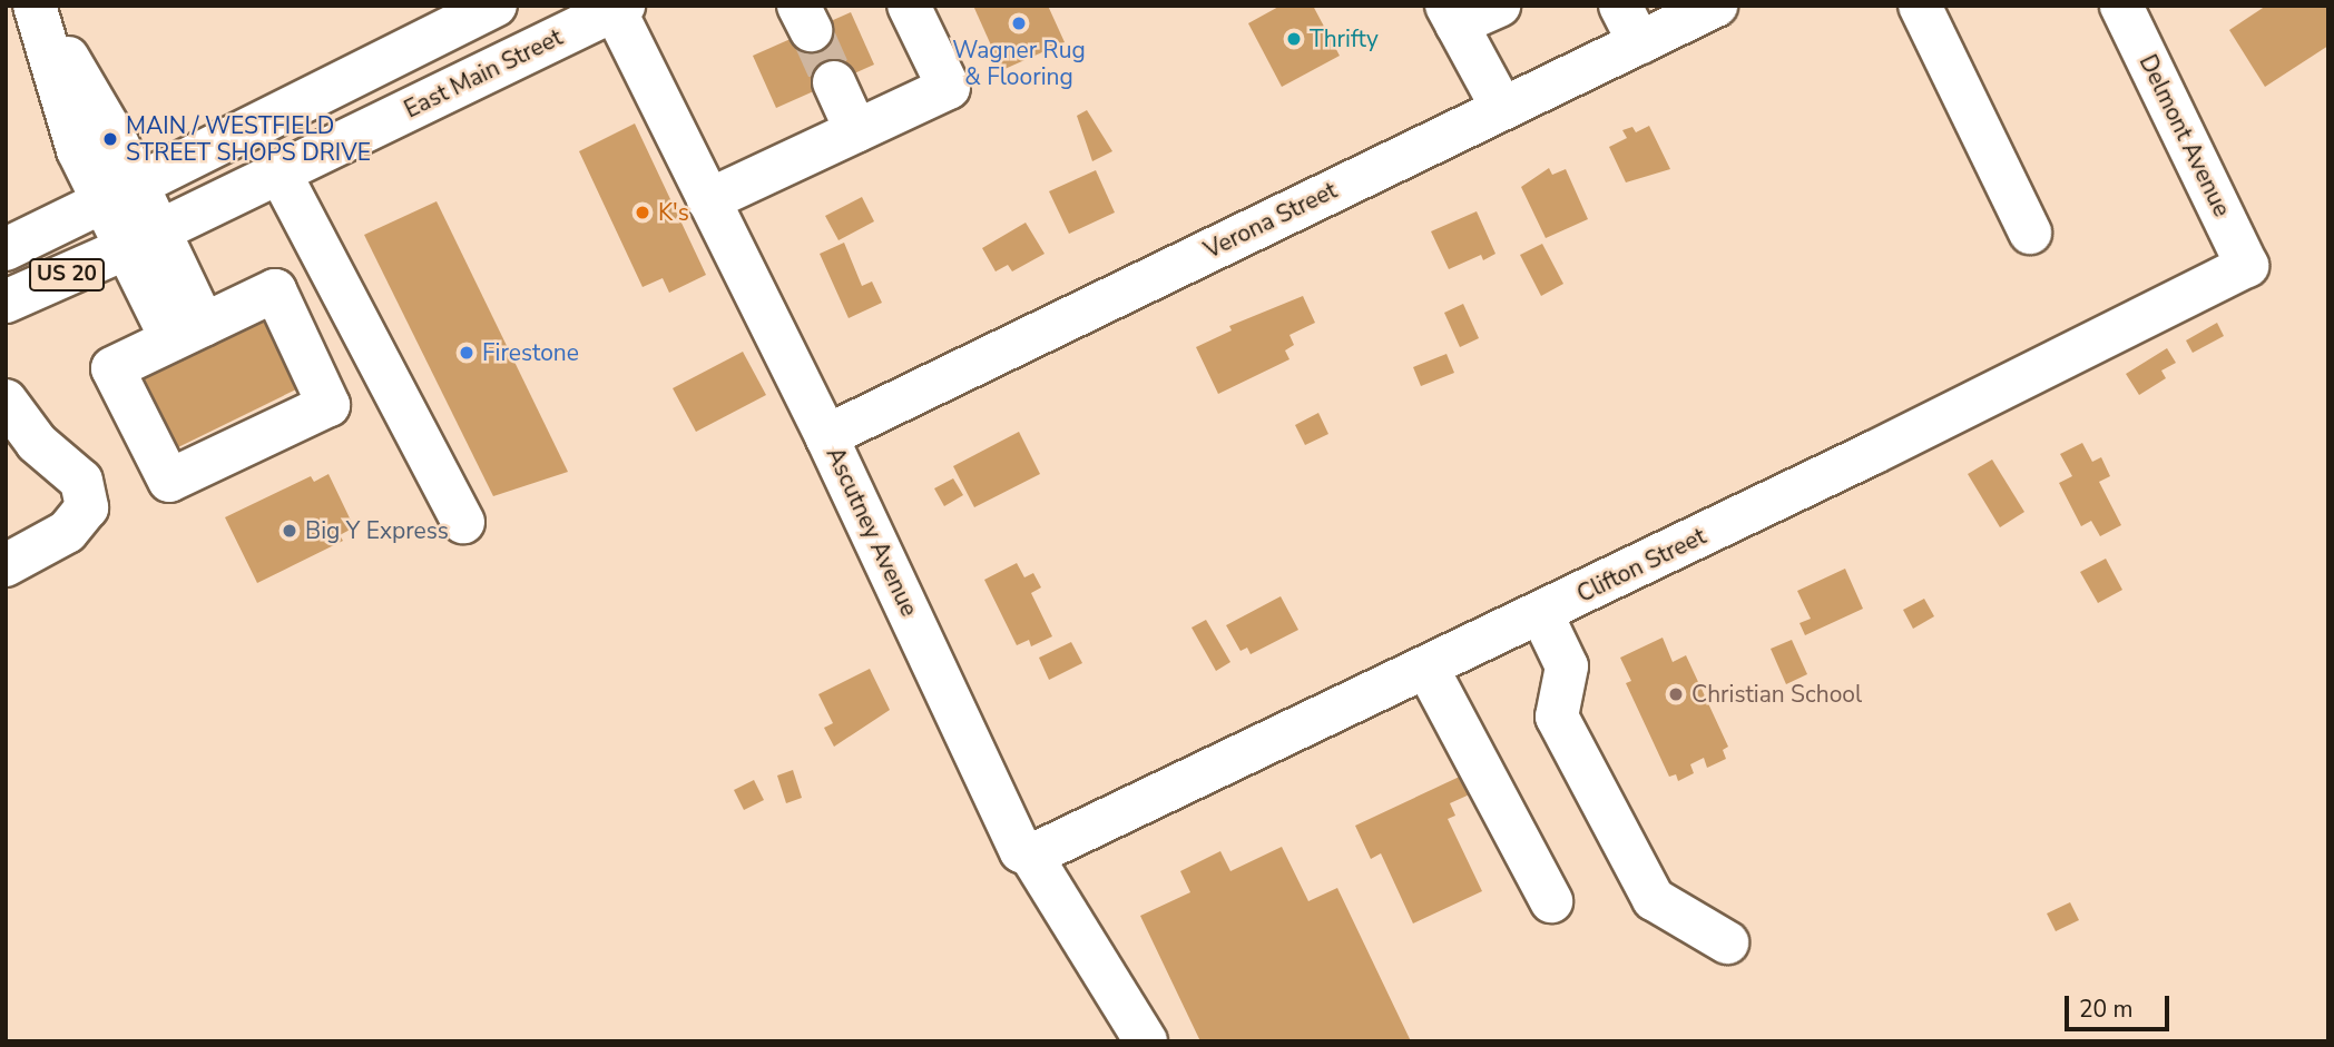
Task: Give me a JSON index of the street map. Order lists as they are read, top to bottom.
{
  "streets": {
    "street": [
      "East Main Street",
      "Delmont Avenue",
      "Verona Street",
      "US 20",
      "Ascutney Avenue",
      "Clifton Street"
    ]
  },
  "crossings": [
    ["East Main Street", "Ascutney Avenue"],
    ["Delmont Avenue", "Clifton Street"],
    ["Verona Street", "Ascutney Avenue"],
    ["Ascutney Avenue", "Clifton Street"]
  ],
  "places": [
    "Wagner Rug & Flooring",
    "Thrifty",
    "MAIN / WESTFIELD STREET SHOPS DRIVE",
    "K's",
    "Firestone",
    "Big Y Express",
    "Christian School"
  ],
  "scale_bar": "20 m"
}
